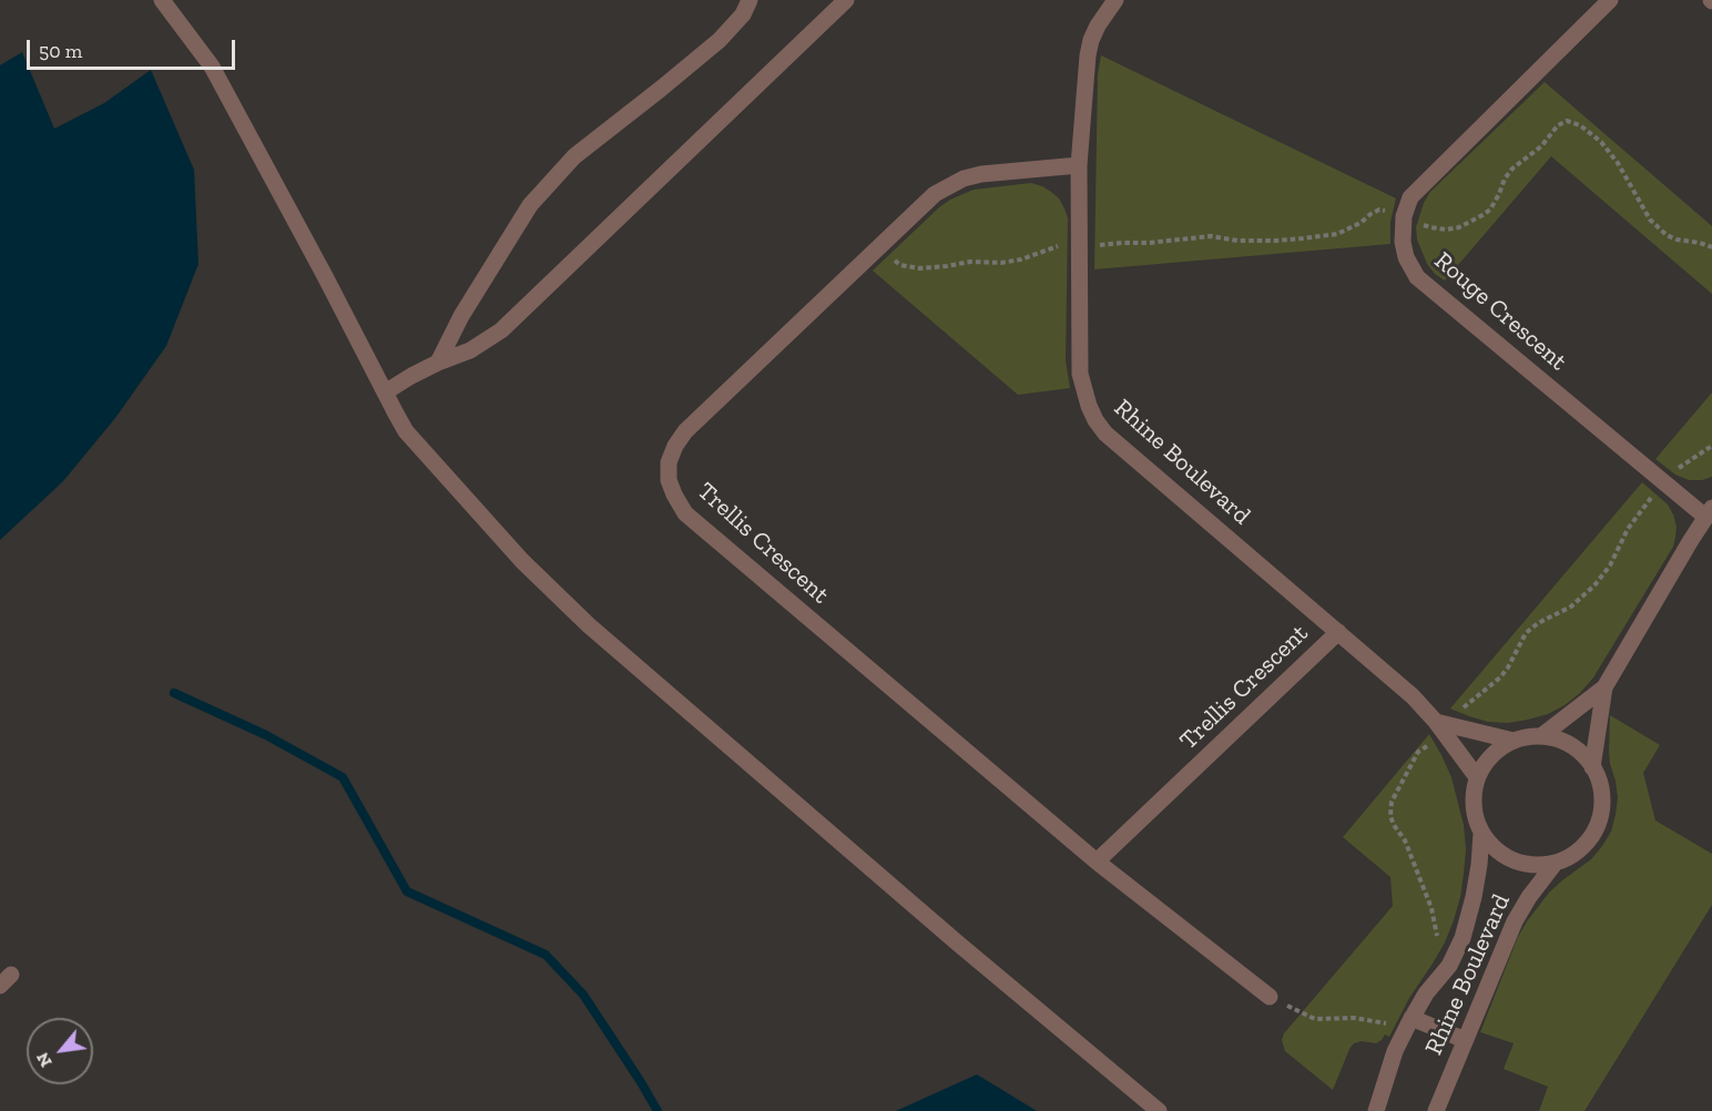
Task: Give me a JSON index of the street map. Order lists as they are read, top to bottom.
{
  "streets": {
    "street": ["Rouge Crescent", "Rhine Boulevard", "Trellis Crescent"]
  },
  "crossings": [
    ["Rhine Boulevard", "Trellis Crescent"]
  ],
  "scale_bar": "50 m",
  "north": "bottom left"
}
